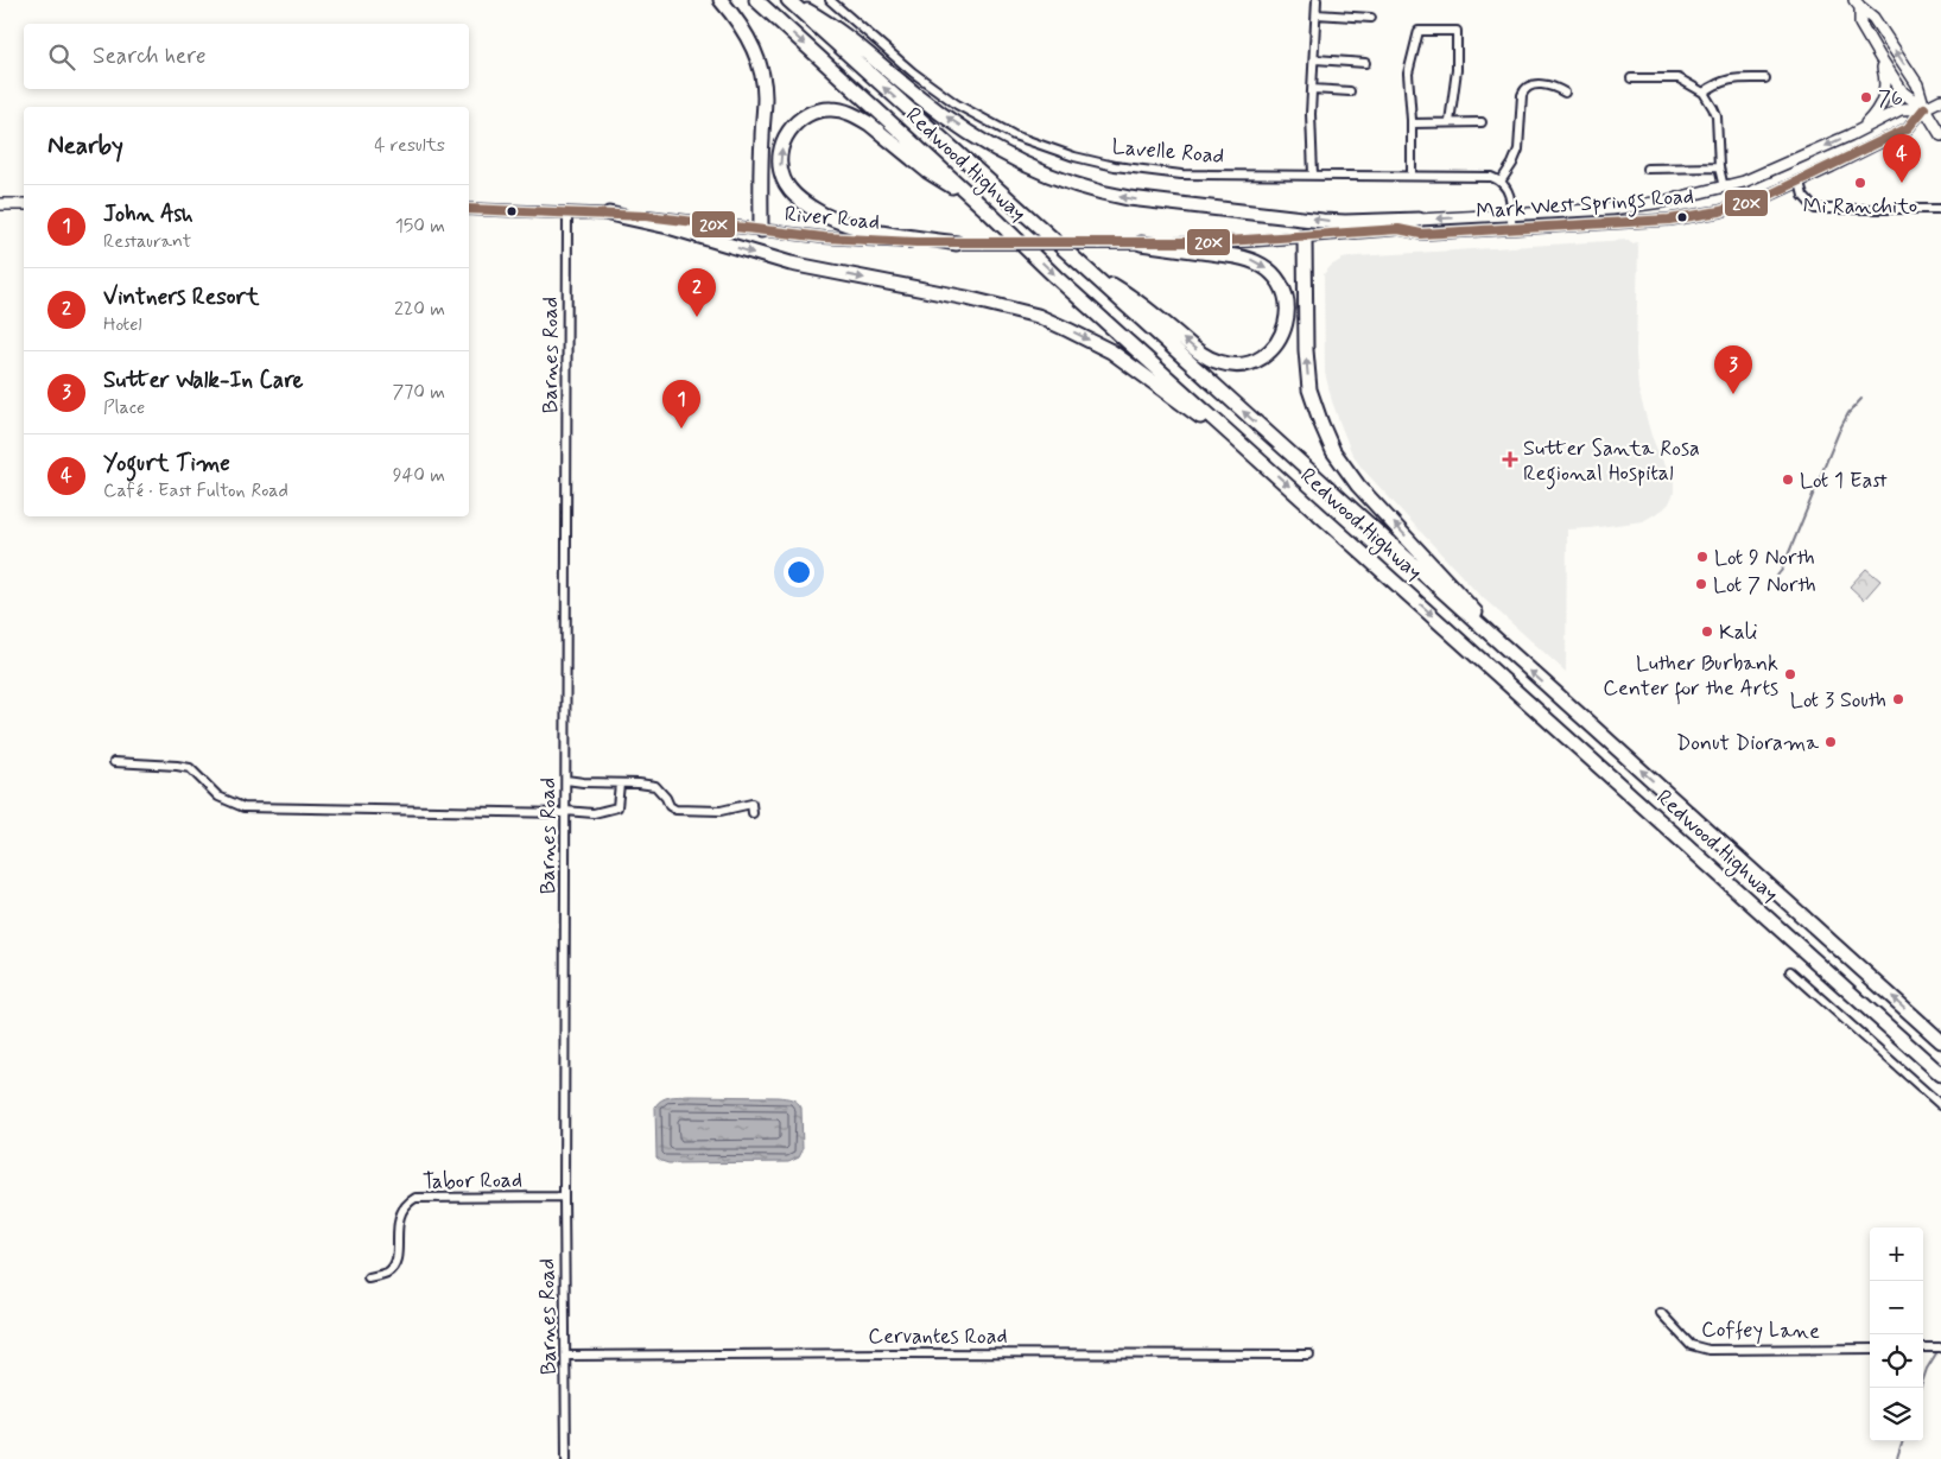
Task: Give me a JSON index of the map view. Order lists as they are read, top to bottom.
{
  "streets": {
    "highway": ["Redwood Highway"],
    "main road": ["Mark West Springs Road", "River Road"],
    "street": [
      "Lavelle Road",
      "Barnes Road",
      "Tabor Road",
      "Coffey Lane",
      "Cervantes Road"
    ]
  },
  "crossings": [
    ["Mark West Springs Road", "River Road"],
    ["River Road", "Barnes Road"],
    ["Barnes Road", "Tabor Road"],
    ["Barnes Road", "Cervantes Road"]
  ],
  "places": {
    "other": [
      "76",
      "Mi Ranchito",
      "Lot 1 East",
      "Lot 9 North",
      "Lot 7 North",
      "Kali",
      "Luther Burbank Center for the Arts",
      "Lot 3 South",
      "Donut Diorama"
    ],
    "health": ["Sutter Santa Rosa Regional Hospital"]
  },
  "lines": ["transit line 20X"],
  "page": {
    "search": "Search here",
    "heading": ["Nearby", "4 results"],
    "pins": [
      "4",
      "2",
      "3",
      "1"
    ],
    "list": [
      {
        "mark": "1",
        "name": "John Ash",
        "note": "Restaurant",
        "value": "150 m"
      },
      {
        "mark": "2",
        "name": "Vintners Resort",
        "note": "Hotel",
        "value": "220 m"
      },
      {
        "mark": "3",
        "name": "Sutter Walk-In Care",
        "note": "Place",
        "value": "770 m"
      },
      {
        "mark": "4",
        "name": "Yogurt Time",
        "note": "Café · East Fulton Road",
        "value": "940 m"
      }
    ],
    "map_buttons": ["+", "−"]
  }
}
